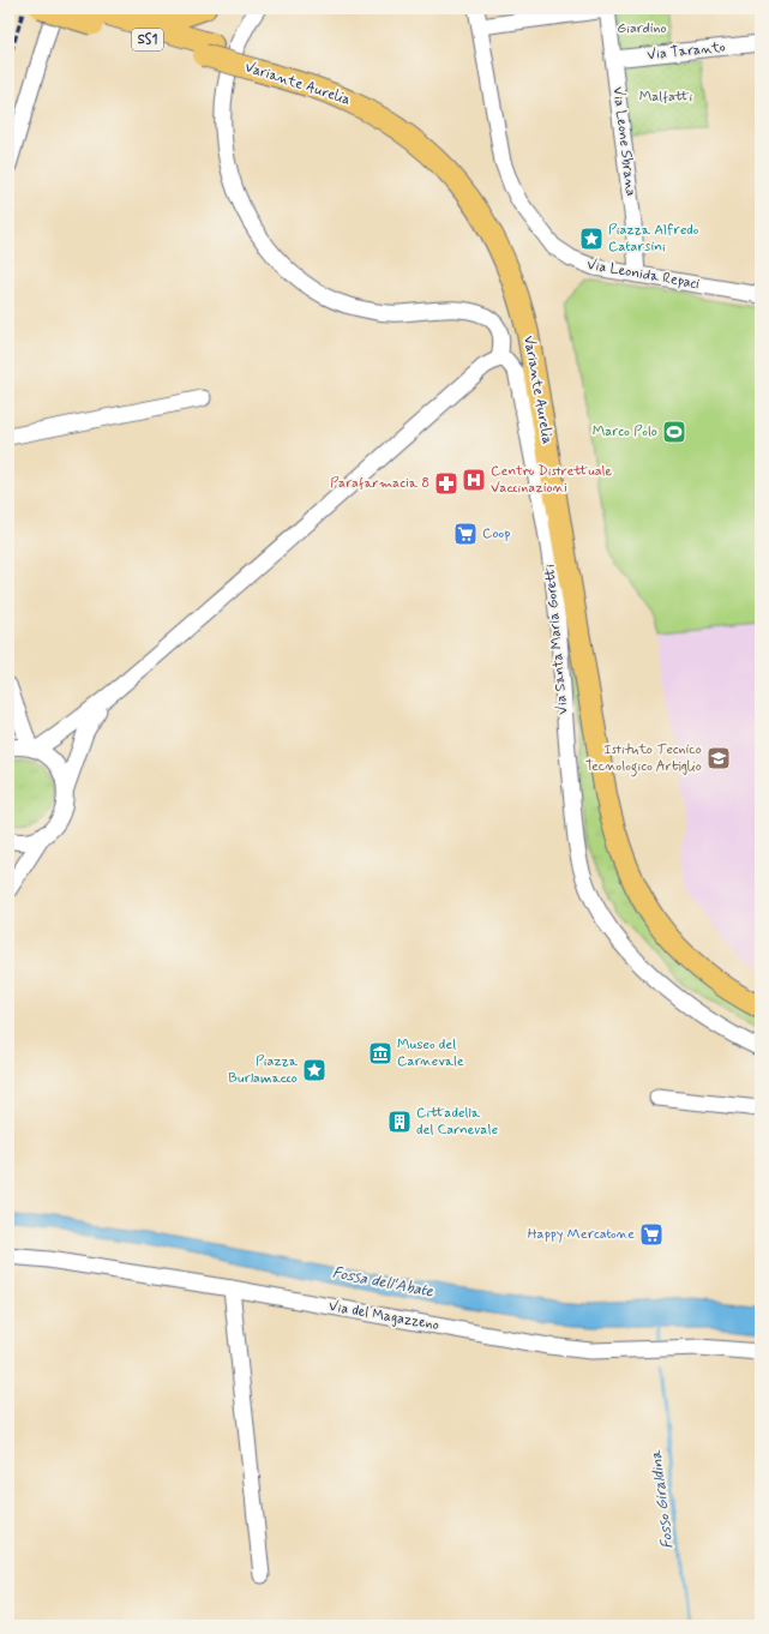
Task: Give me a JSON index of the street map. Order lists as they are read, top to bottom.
{
  "streets": {
    "highway": ["SS1", "Variante Aurelia"],
    "street": [
      "Via Taranto",
      "Via Leone Sbrana",
      "Via Leonida Repaci",
      "Via Santa Maria Goretti",
      "Via del Magazzeno"
    ]
  },
  "crossings": [
    ["Via Taranto", "Via Leone Sbrana"],
    ["Via Leone Sbrana", "Via Leonida Repaci"]
  ],
  "water": ["Fossa dell'Abate", "Fosso Giraldina"],
  "parks": ["Giardino", "Malfatti"],
  "places": {
    "place": ["Piazza Alfredo Catarsini", "Piazza Burlamacco"],
    "sports": ["Marco Polo"],
    "hospital": ["Centro Distrettuale Vaccinazioni"],
    "pharmacy": ["Parafarmacia 8"],
    "supermarket": ["Coop", "Happy Mercatone"],
    "school or university": ["Istituto Tecnico Tecnologico Artiglio"],
    "museum": ["Museo del Carnevale"],
    "building": ["Cittadella del Carnevale"]
  }
}
